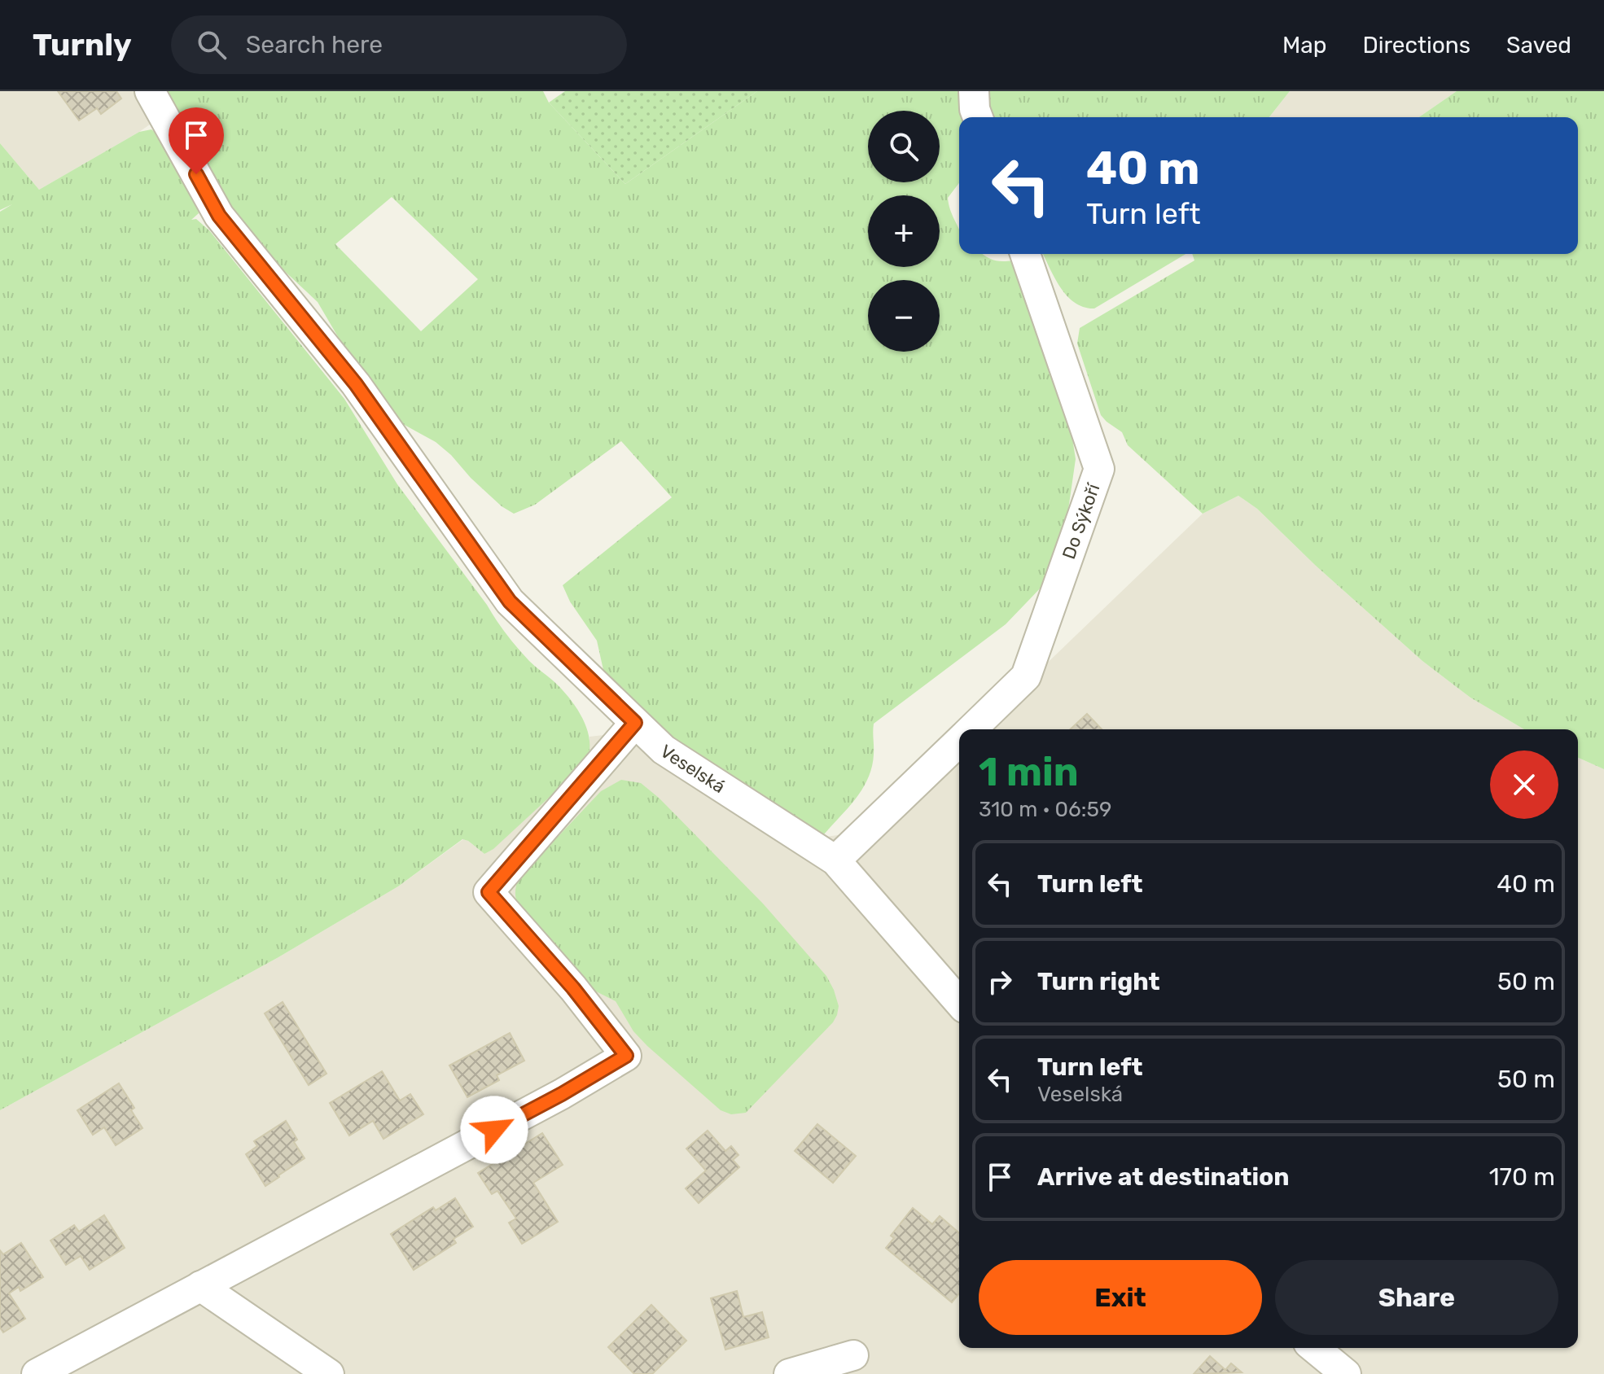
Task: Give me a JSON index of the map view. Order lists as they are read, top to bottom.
{
  "streets": {
    "street": ["Do Sýkoří", "Veselská"]
  },
  "crossings": [
    ["Do Sýkoří", "Veselská"]
  ],
  "page": {
    "header": "Turnly",
    "search": "Search here",
    "nav": ["Map", "Directions", "Saved"],
    "map_buttons": ["+", "−"],
    "turn": ["40 m", "Turn left"],
    "heading": ["1 min", "310 m · 06:59"],
    "list": [
      {
        "name": "Turn left",
        "value": "40 m"
      },
      {
        "name": "Turn right",
        "value": "50 m"
      },
      {
        "name": "Turn left",
        "note": "Veselská",
        "value": "50 m"
      },
      {
        "name": "Arrive at destination",
        "value": "170 m"
      }
    ],
    "buttons": ["Exit", "Share"]
  }
}
